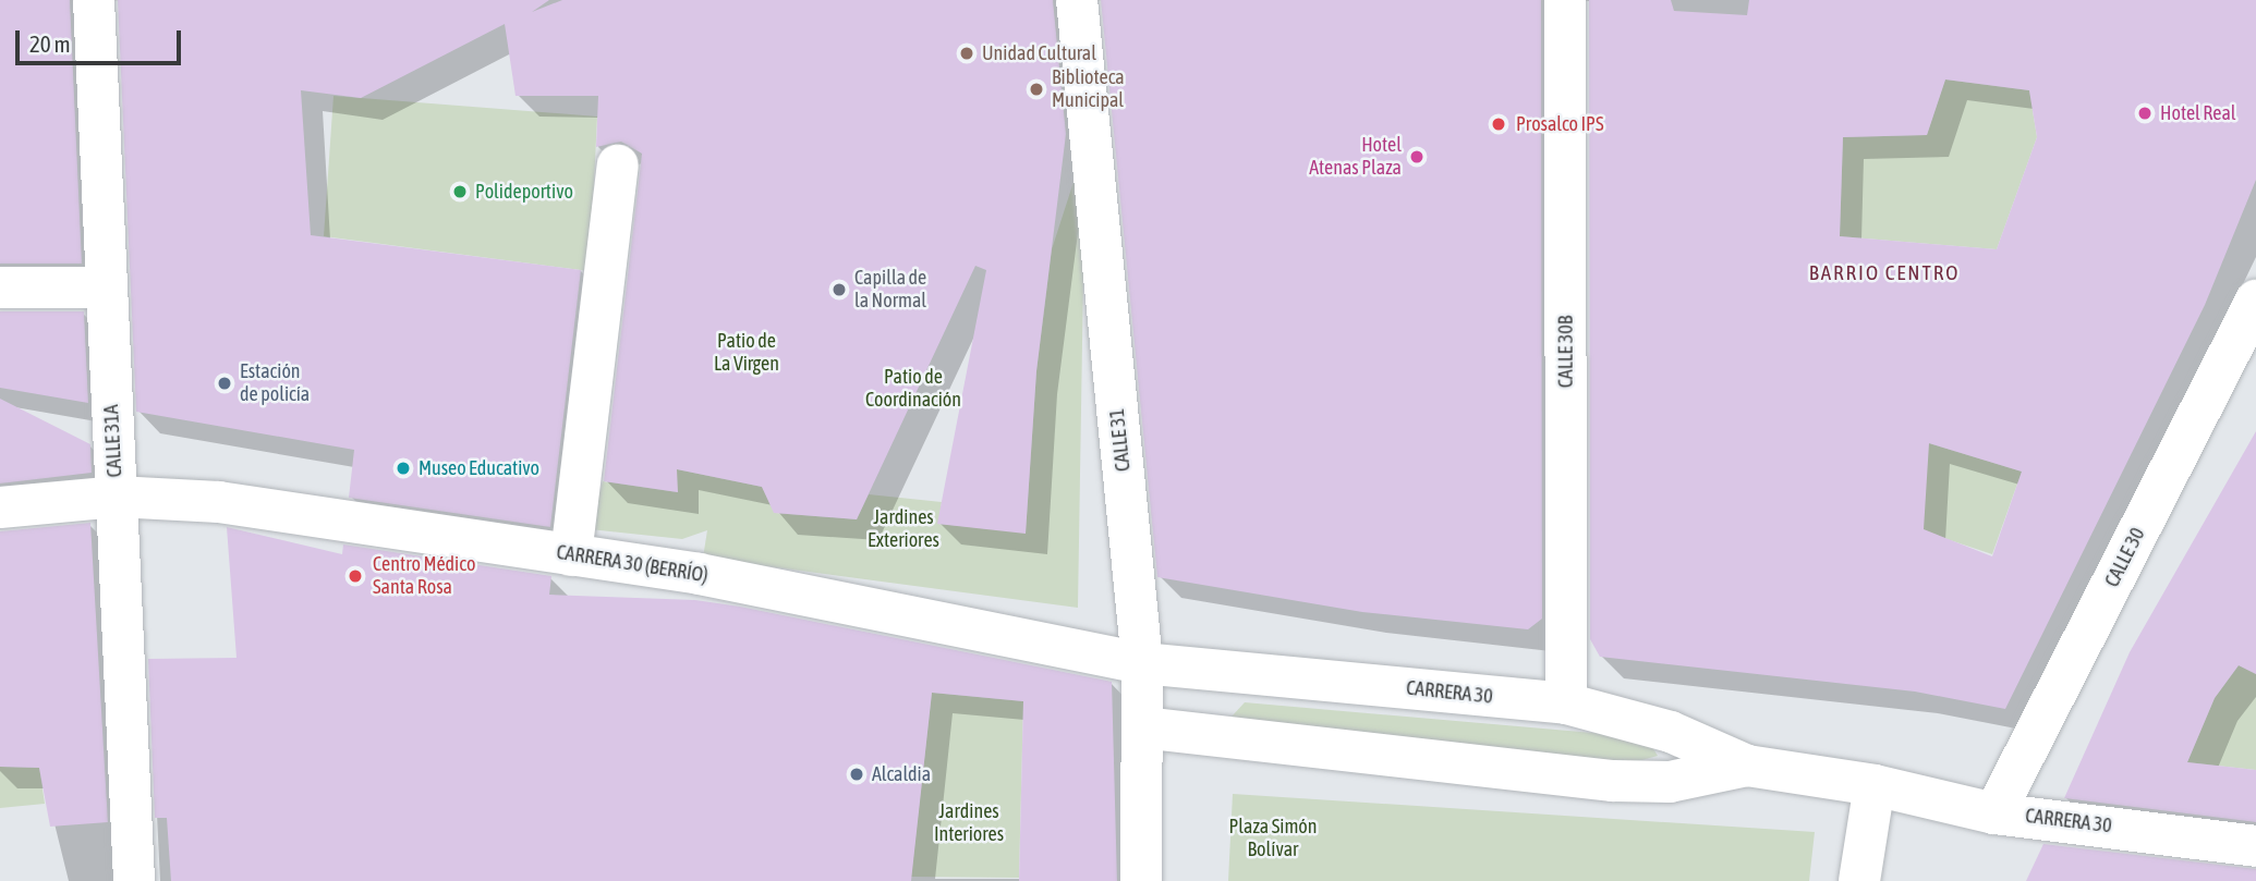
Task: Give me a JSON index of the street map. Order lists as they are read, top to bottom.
{
  "streets": {
    "street": [
      "CALLE 30B",
      "CALLE 31",
      "CALLE 31A",
      "CALLE 30",
      "CARRERA 30 (BERRÍO)",
      "CARRERA 30"
    ]
  },
  "crossings": [
    ["CALLE 30B", "CARRERA 30"],
    ["CALLE 31", "CARRERA 30 (BERRÍO)"],
    ["CALLE 31", "CARRERA 30"],
    ["CALLE 31A", "CARRERA 30 (BERRÍO)"],
    ["CALLE 30", "CARRERA 30"],
    ["CARRERA 30 (BERRÍO)", "CARRERA 30"]
  ],
  "districts": ["BARRIO CENTRO"],
  "parks": [
    "Patio de La Virgen",
    "Patio de Coordinación",
    "Jardines Exteriores",
    "Jardines Interiores",
    "Plaza Simón Bolívar"
  ],
  "places": [
    "Unidad Cultural",
    "Biblioteca Municipal",
    "Hotel Real",
    "Prosalco IPS",
    "Hotel Atenas Plaza",
    "Polideportivo",
    "Capilla de la Normal",
    "Estación de policía",
    "Museo Educativo",
    "Centro Médico Santa Rosa",
    "Alcaldia"
  ],
  "scale_bar": "20 m"
}
